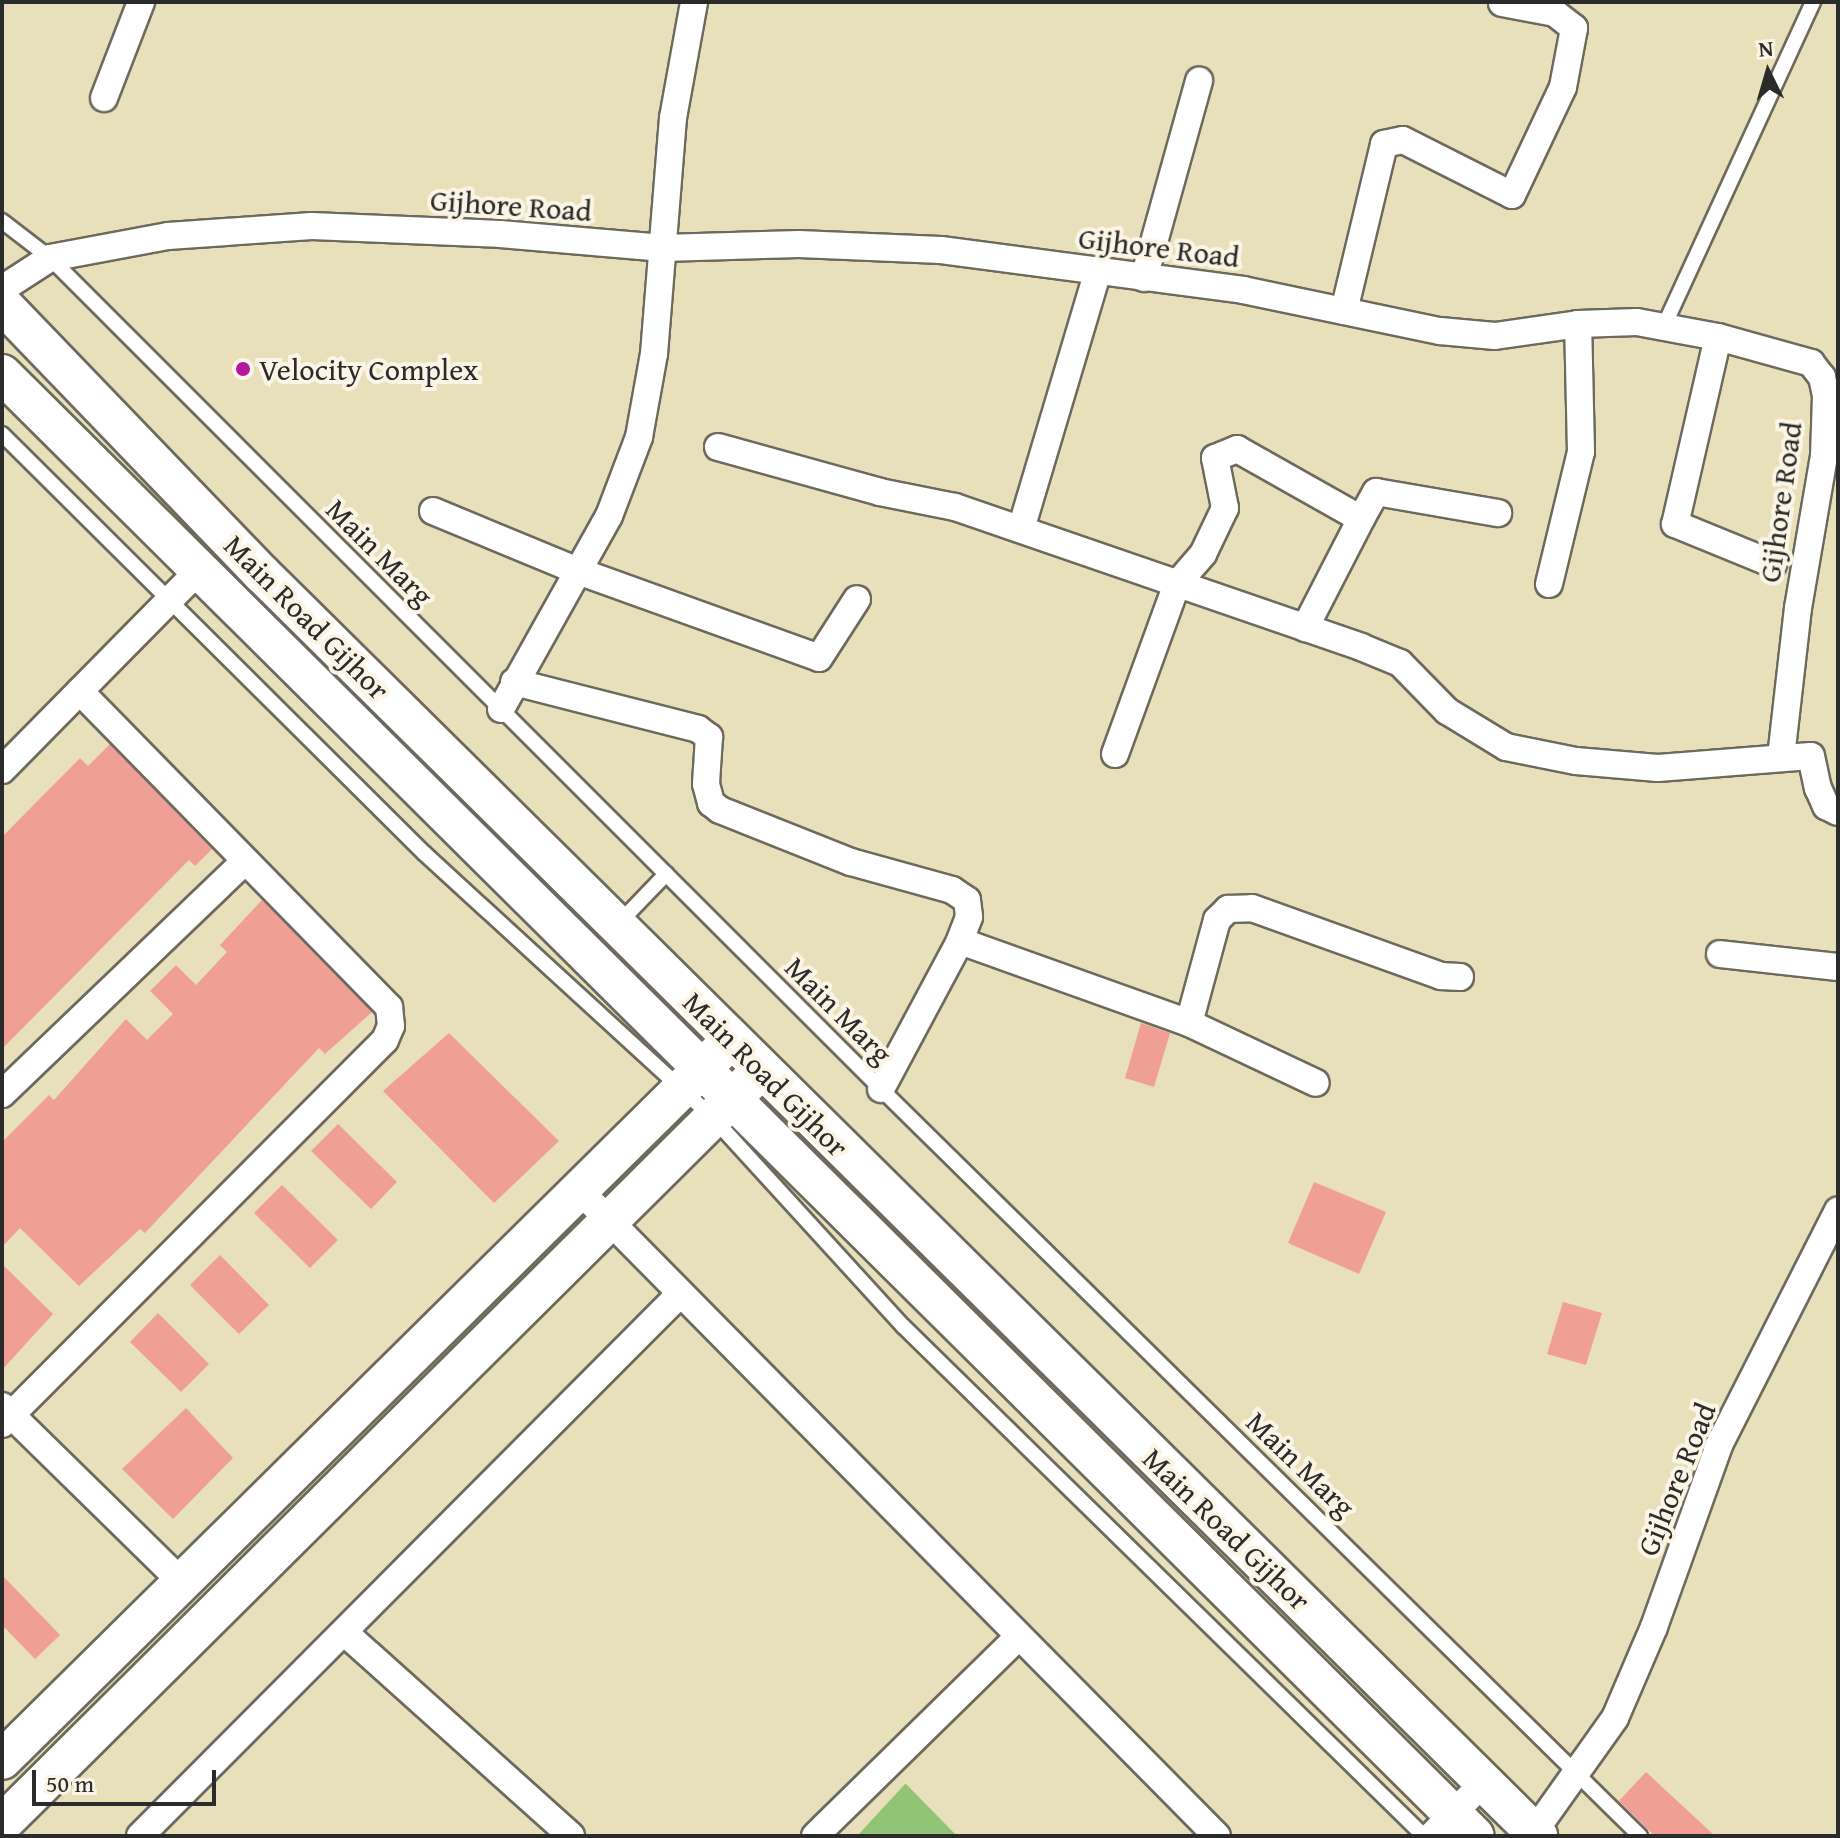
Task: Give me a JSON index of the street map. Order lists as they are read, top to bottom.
{
  "streets": {
    "street": ["Gijhore Road", "Main Road Gijhor"],
    "lane": ["Main Marg"]
  },
  "crossings": [
    ["Gijhore Road", "Main Marg"],
    ["Gijhore Road", "Main Road Gijhor"]
  ],
  "places": ["Velocity Complex"],
  "scale_bar": "50 m",
  "north": "top"
}
